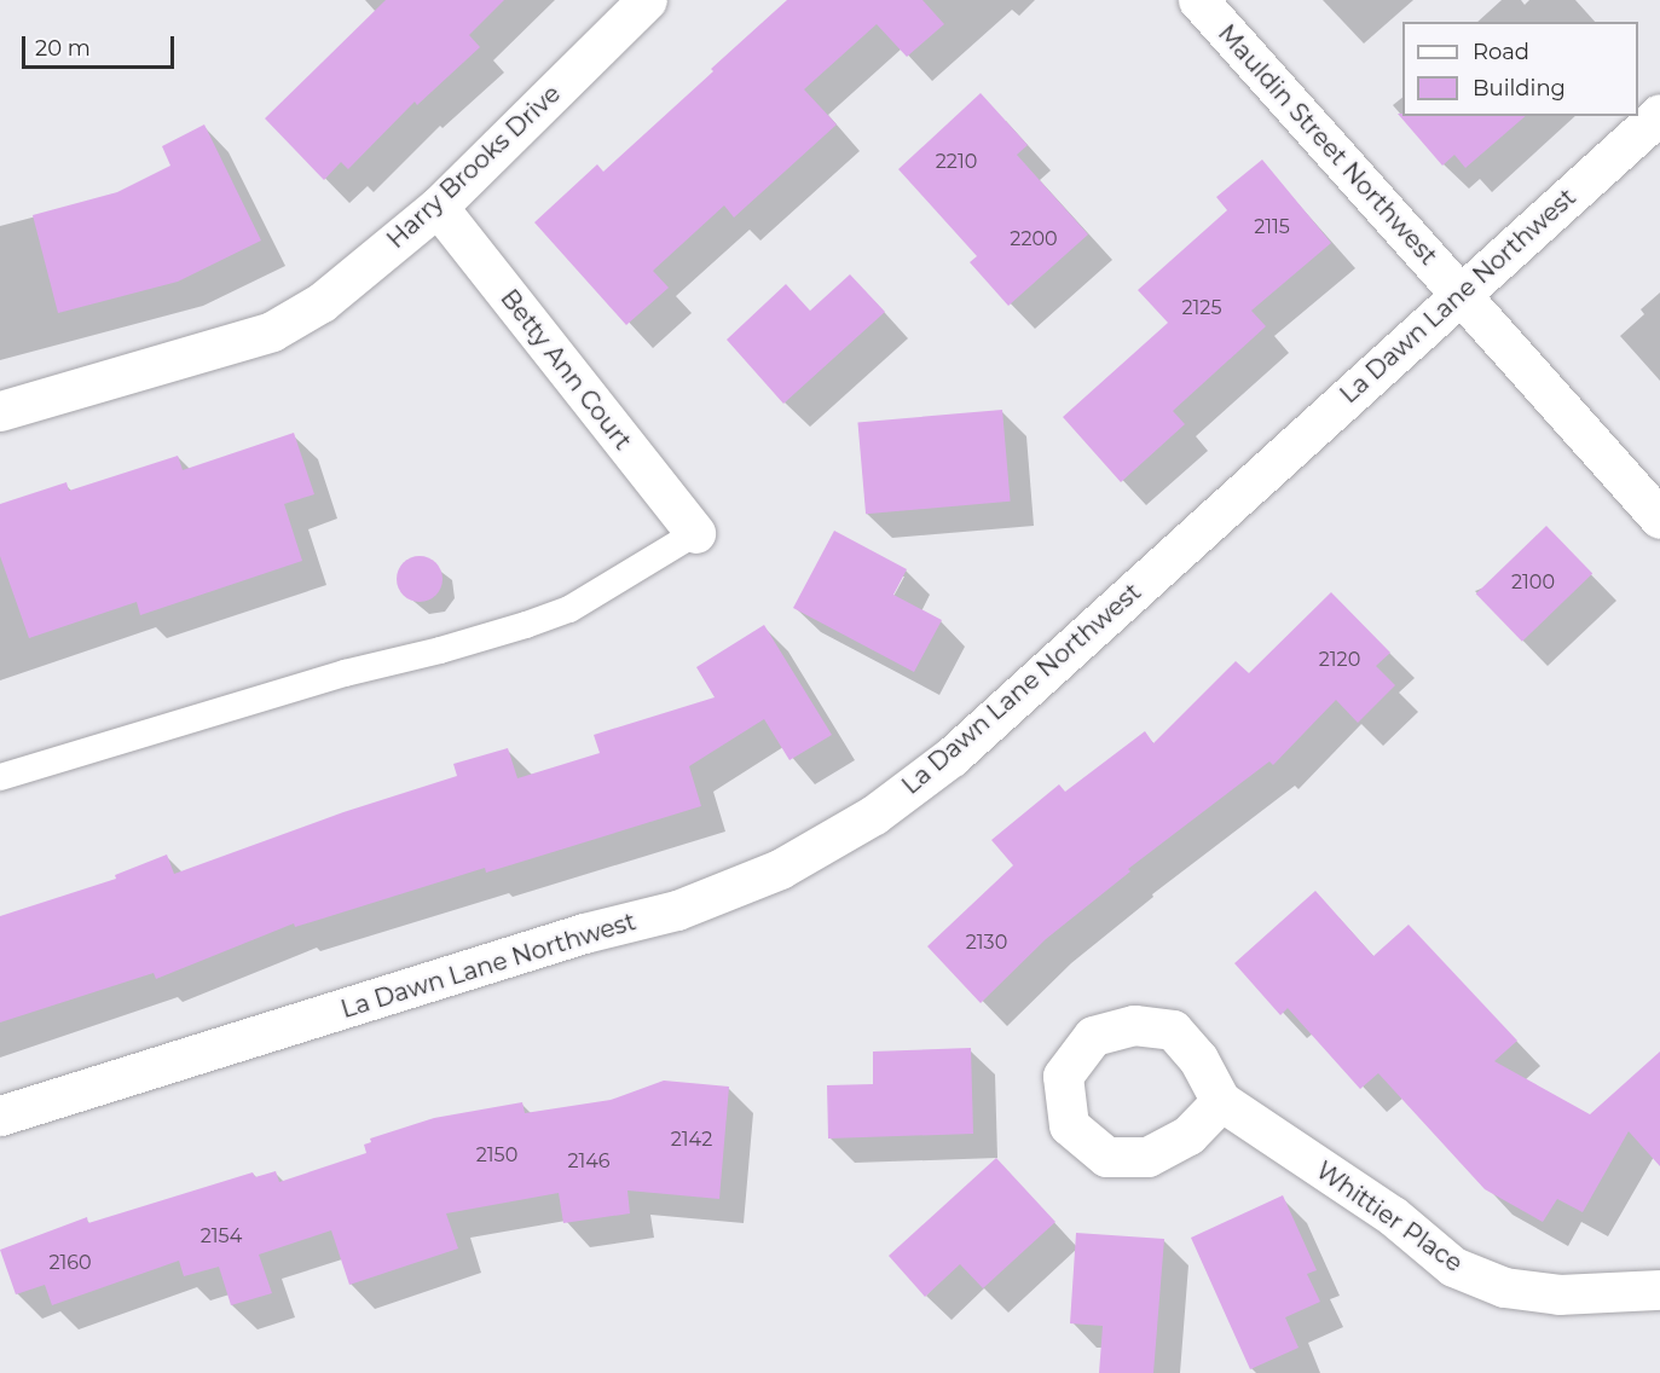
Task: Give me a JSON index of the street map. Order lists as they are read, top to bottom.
{
  "streets": {
    "street": [
      "Mauldin Street Northwest",
      "Harry Brooks Drive",
      "La Dawn Lane Northwest",
      "Betty Ann Court",
      "Whittier Place"
    ]
  },
  "crossings": [
    ["Mauldin Street Northwest", "La Dawn Lane Northwest"],
    ["Harry Brooks Drive", "Betty Ann Court"]
  ],
  "house_numbers": [
    "2210",
    "2115",
    "2200",
    "2125",
    "2100",
    "2120",
    "2130",
    "2142",
    "2150",
    "2146",
    "2154",
    "2160"
  ],
  "legend": ["Road", "Building"],
  "scale_bar": "20 m"
}
